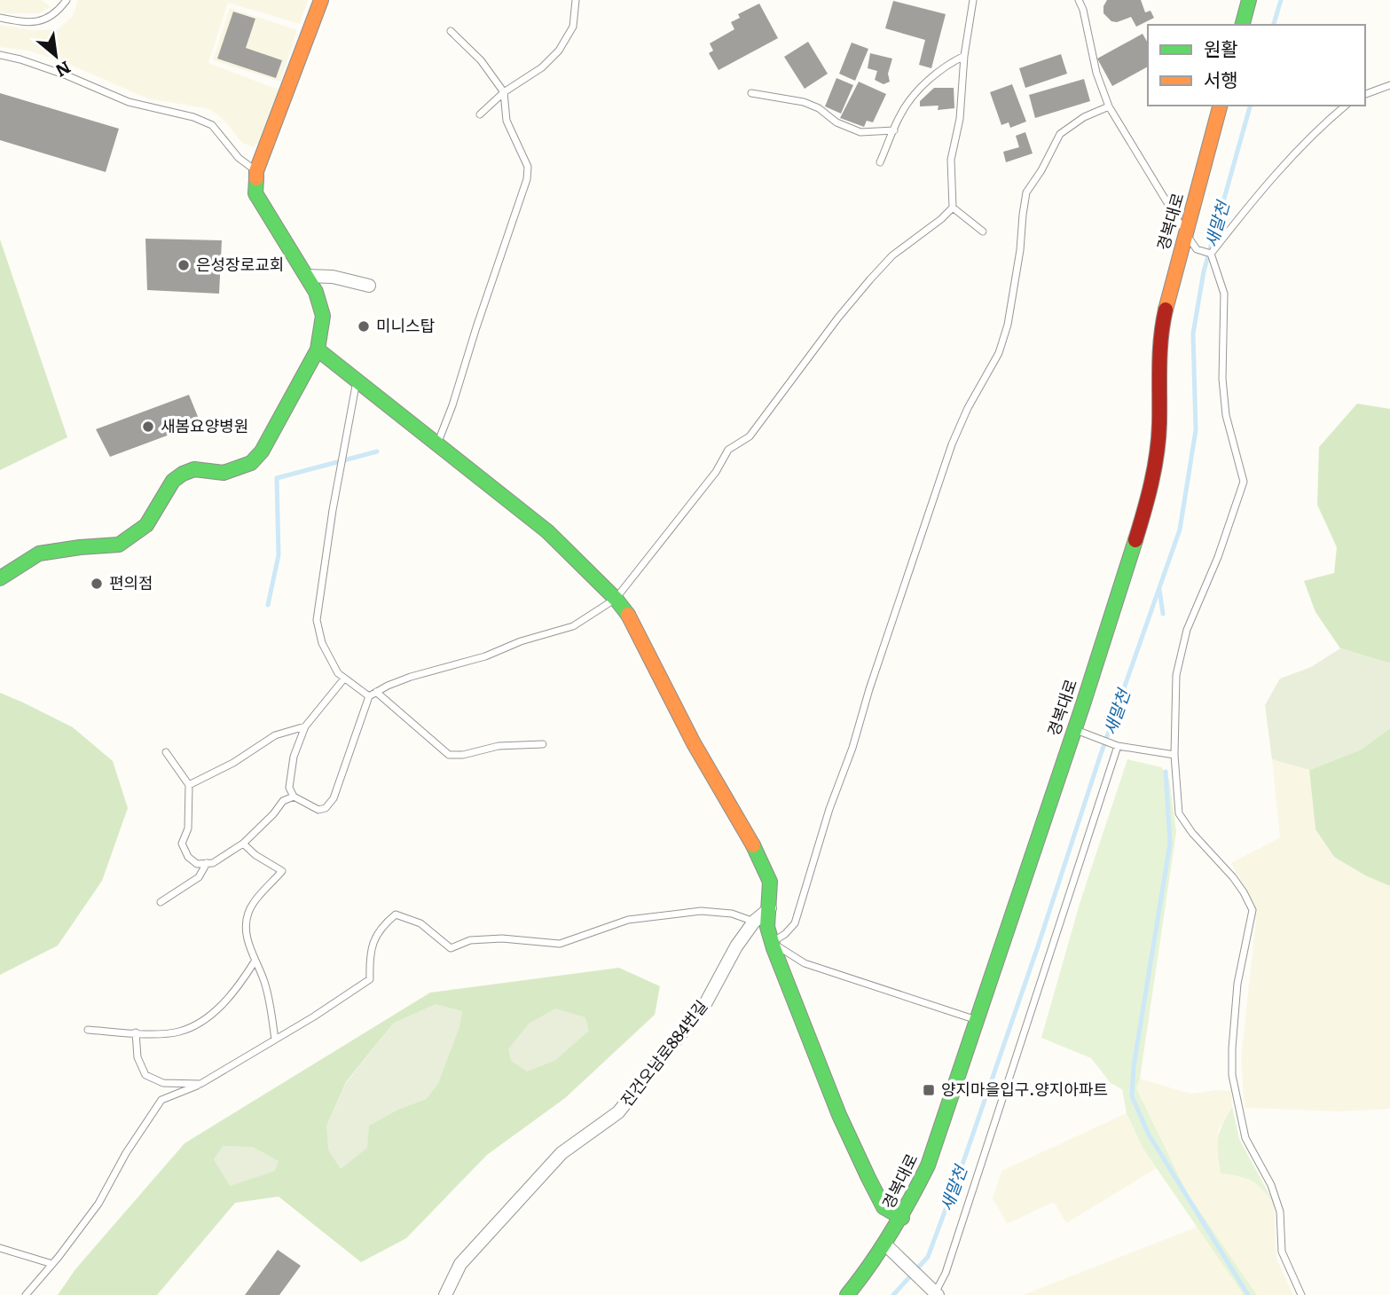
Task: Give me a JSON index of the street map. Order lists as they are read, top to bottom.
{
  "streets": {
    "street": ["경복대로", "진건오남로884번길"]
  },
  "water": ["새말천"],
  "places": {
    "other": [
      "은성장로교회",
      "미니스탑",
      "새봄요양병원",
      "편의점"
    ],
    "transit": ["양지마을입구.양지아파트"]
  },
  "legend": ["원활", "서행"],
  "north": "bottom right"
}
